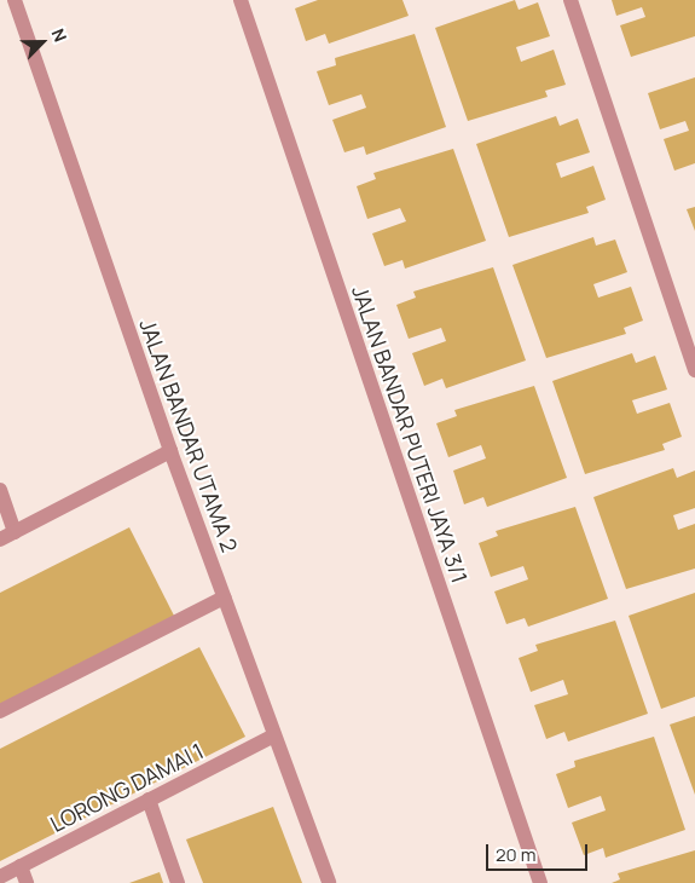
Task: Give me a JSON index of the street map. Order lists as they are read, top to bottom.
{
  "streets": {
    "street": ["JALAN BANDAR PUTERI JAYA 3/1", "JALAN BANDAR UTAMA 2", "LORONG DAMAI 1"]
  },
  "crossings": [
    ["JALAN BANDAR UTAMA 2", "LORONG DAMAI 1"]
  ],
  "scale_bar": "20 m",
  "north": "top right"
}
